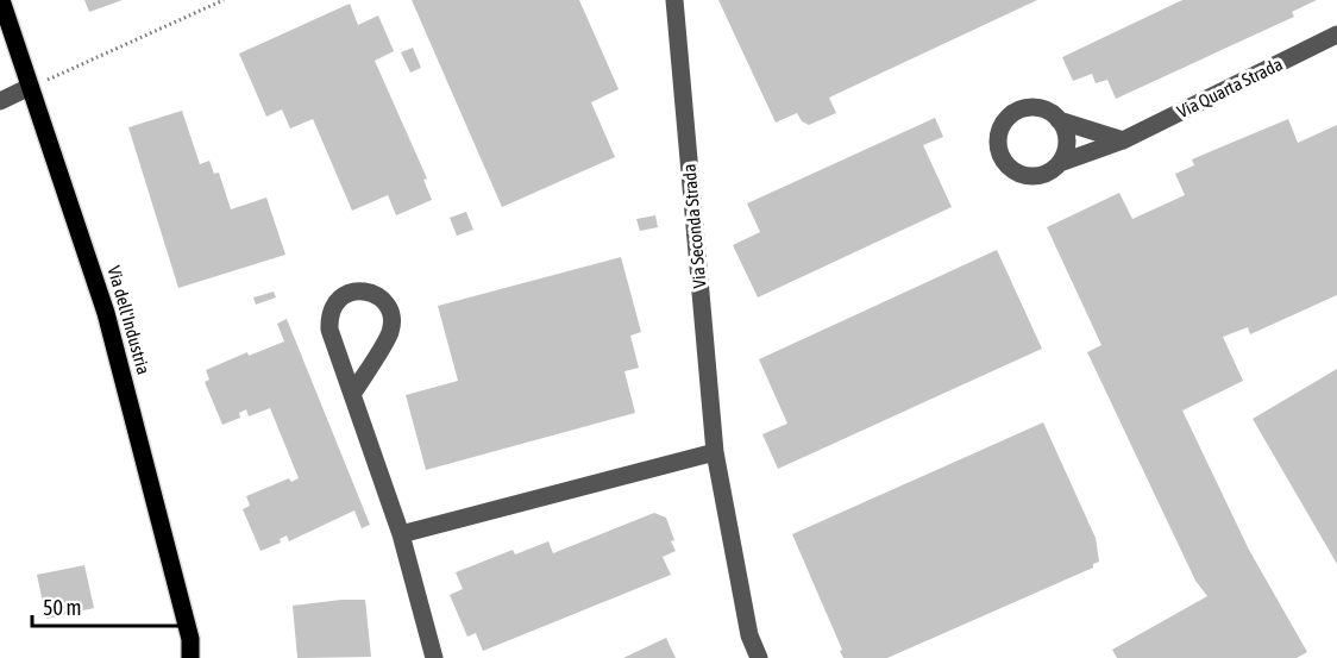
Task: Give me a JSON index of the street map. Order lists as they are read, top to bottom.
{
  "streets": {
    "main road": ["Via dell'Industria"],
    "street": ["Via Quarta Strada", "Via Seconda Strada"]
  },
  "scale_bar": "50 m"
}
